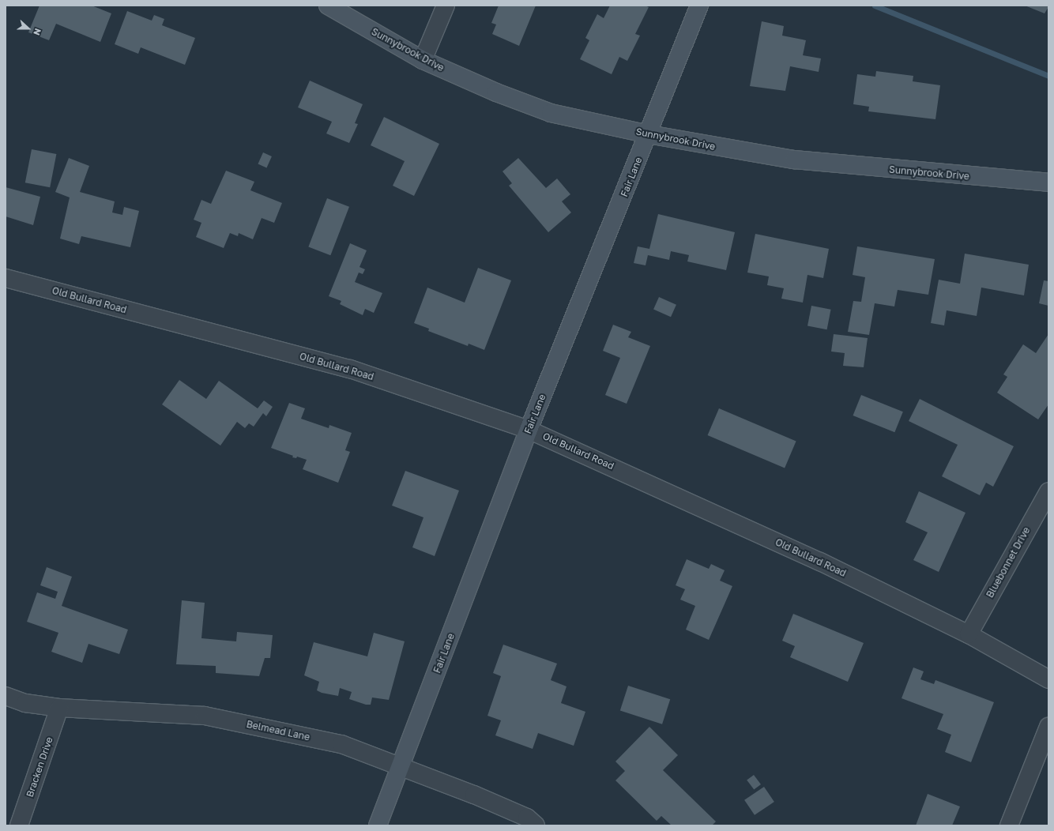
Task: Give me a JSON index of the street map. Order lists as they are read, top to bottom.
{
  "streets": {
    "street": [
      "Sunnybrook Drive",
      "Fair Lane",
      "Old Bullard Road",
      "Bluebonnet Drive",
      "Belmead Lane",
      "Bracken Drive"
    ]
  },
  "crossings": [
    ["Sunnybrook Drive", "Fair Lane"],
    ["Fair Lane", "Old Bullard Road"],
    ["Fair Lane", "Belmead Lane"],
    ["Old Bullard Road", "Bluebonnet Drive"],
    ["Belmead Lane", "Bracken Drive"]
  ],
  "north": "right"
}
